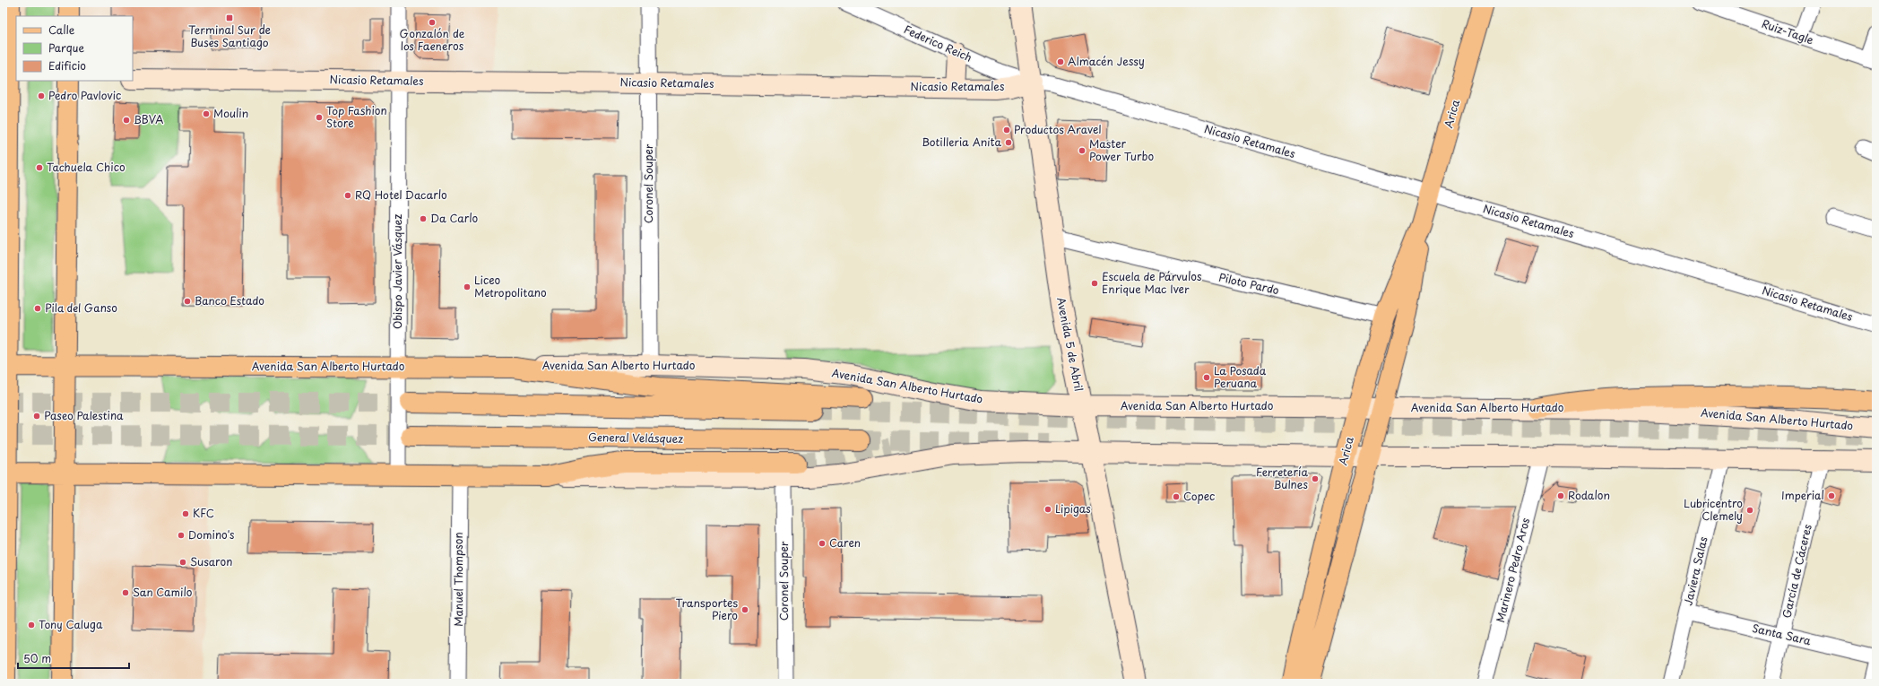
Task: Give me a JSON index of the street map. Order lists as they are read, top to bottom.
{
  "streets": {
    "main road": [
      "Nicasio Retamales",
      "Arica",
      "Avenida 5 de Abril",
      "Avenida San Alberto Hurtado",
      "General Velásquez"
    ],
    "street": [
      "Ruiz-Tagle",
      "Federico Reich",
      "Coronel Souper",
      "Obispo Javier Vásquez",
      "Piloto Pardo",
      "Marinero Pedro Aros",
      "Javiera Salas",
      "García de Cáceres",
      "Manuel Thompson",
      "Santa Sara"
    ]
  },
  "crossings": [
    ["Federico Reich", "Nicasio Retamales"],
    ["Federico Reich", "Avenida 5 de Abril"],
    ["Nicasio Retamales", "Arica"],
    ["Nicasio Retamales", "Coronel Souper"],
    ["Nicasio Retamales", "Obispo Javier Vásquez"],
    ["Nicasio Retamales", "Avenida 5 de Abril"],
    ["Arica", "Piloto Pardo"],
    ["Arica", "Avenida San Alberto Hurtado"],
    ["Coronel Souper", "Avenida San Alberto Hurtado"],
    ["Obispo Javier Vásquez", "Avenida San Alberto Hurtado"],
    ["Piloto Pardo", "Avenida 5 de Abril"],
    ["Avenida 5 de Abril", "Avenida San Alberto Hurtado"],
    ["Javiera Salas", "Santa Sara"],
    ["García de Cáceres", "Santa Sara"]
  ],
  "places": {
    "transit": ["Terminal Sur de Buses Santiago"],
    "other": [
      "Gonzalón de los Faeneros",
      "Almacén Jessy",
      "Pedro Pavlovic",
      "Moulin",
      "Top Fashion Store",
      "BBVA",
      "Productos Aravel",
      "Botilleria Anita",
      "Master Power Turbo",
      "Tachuela Chico",
      "RQ Hotel Dacarlo",
      "Da Carlo",
      "Escuela de Párvulos Enrique Mac Iver",
      "Liceo Metropolitano",
      "Banco Estado",
      "Pila del Ganso",
      "La Posada Peruana",
      "Paseo Palestina",
      "Ferretería Bulnes",
      "Rodalon",
      "Imperial",
      "Copec",
      "Lipigas",
      "Lubricentro Clemely",
      "KFC",
      "Domino's",
      "Caren",
      "Susaron",
      "San Camilo",
      "Transportes Piero",
      "Tony Caluga"
    ]
  },
  "legend": ["Calle", "Parque", "Edificio"],
  "scale_bar": "50 m"
}
